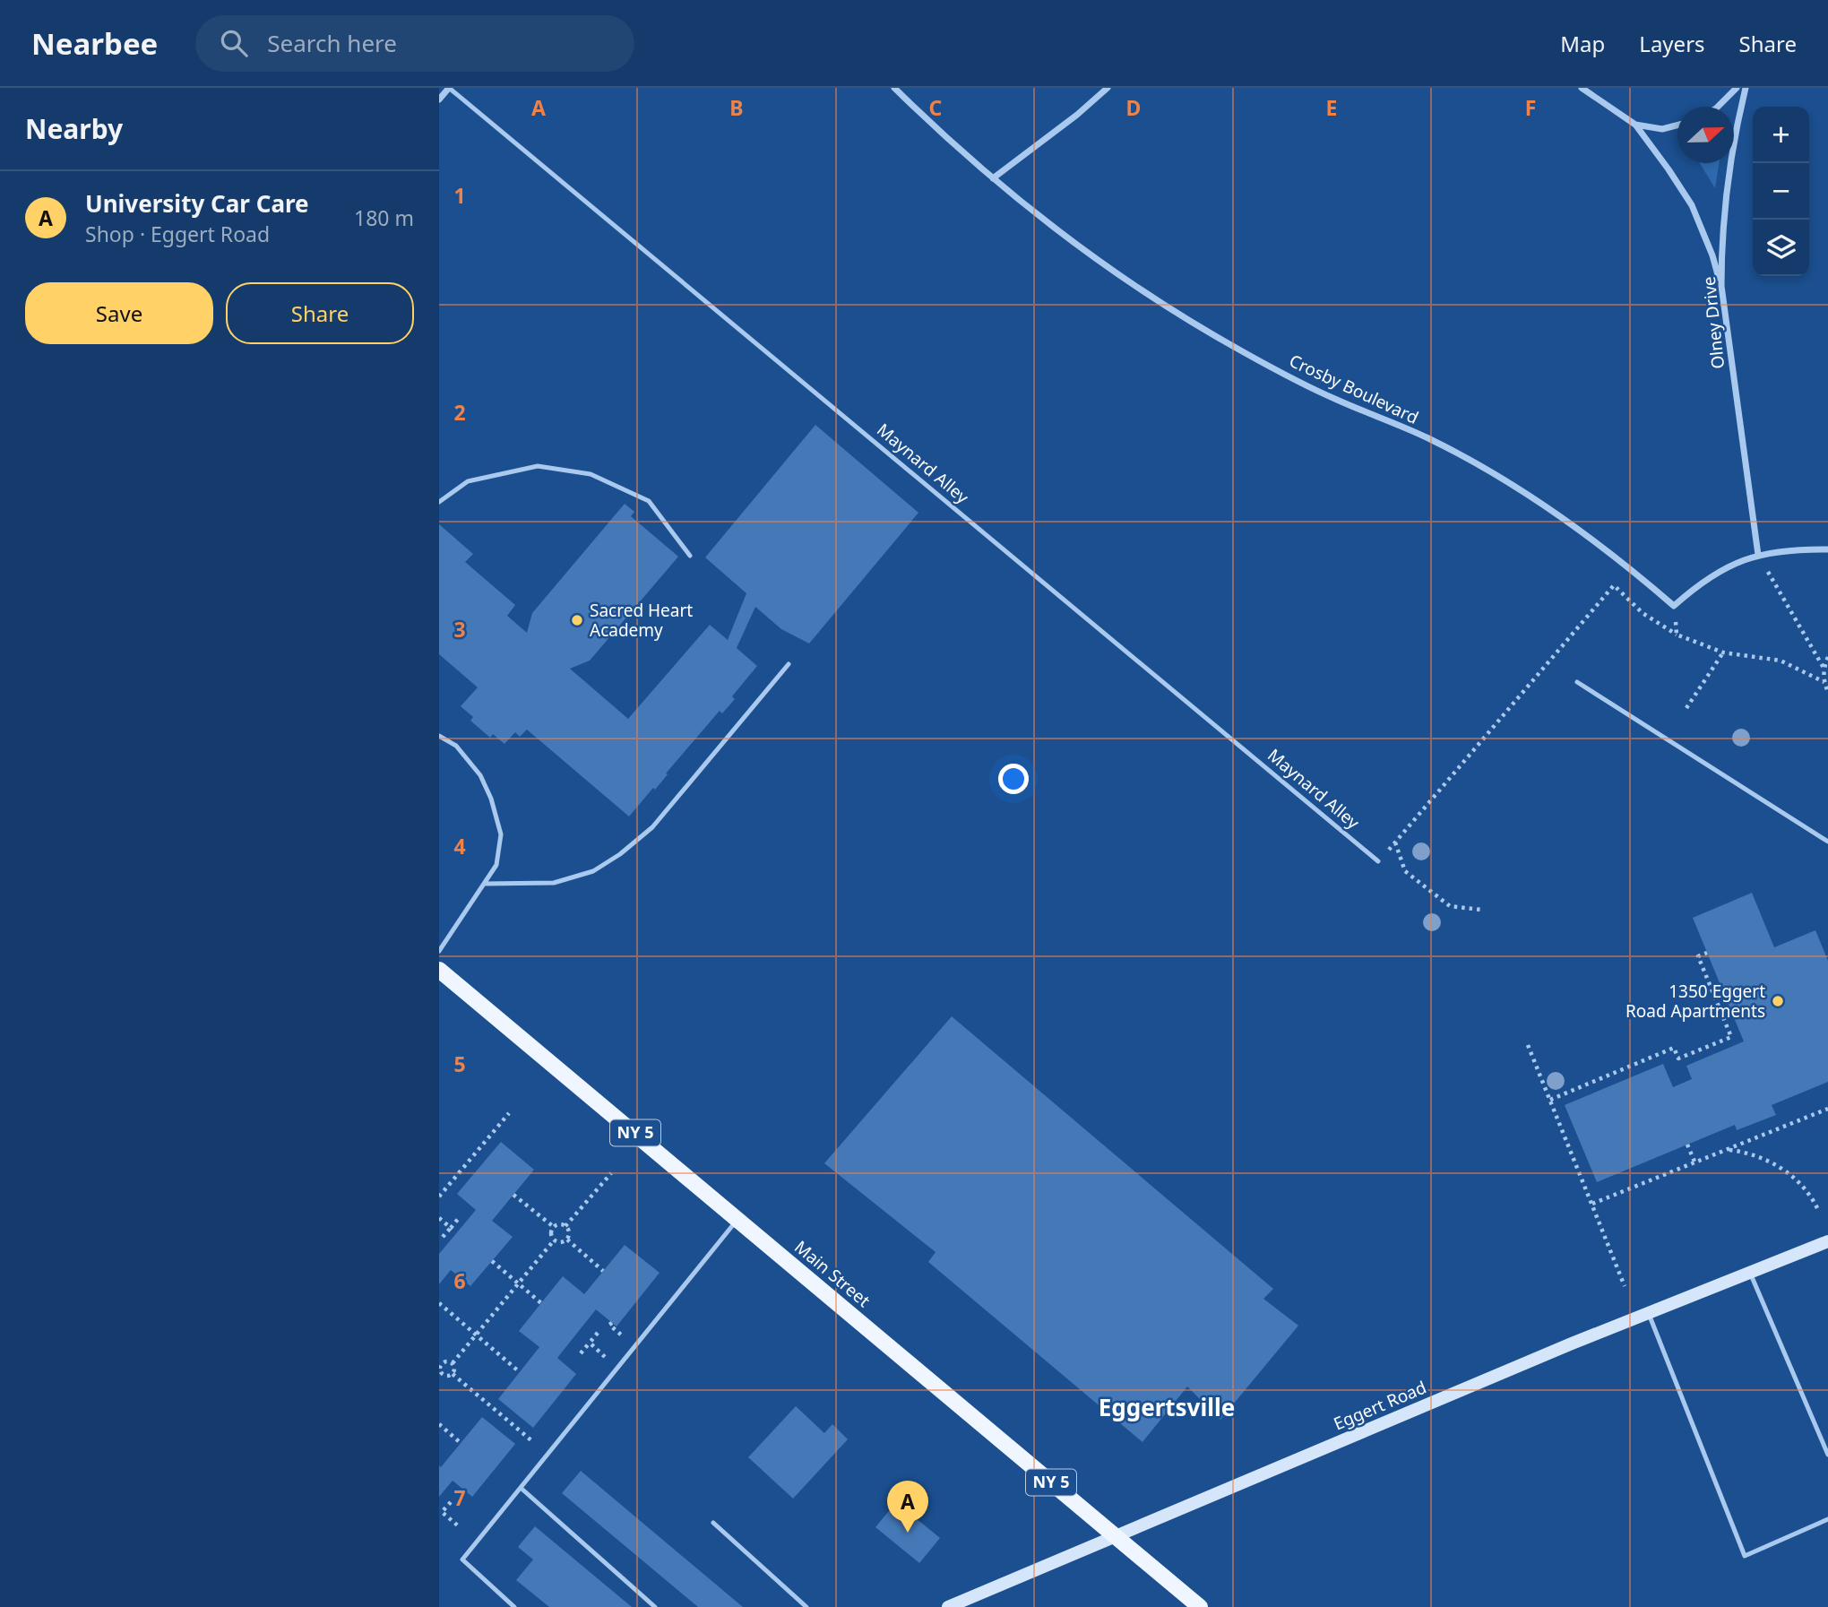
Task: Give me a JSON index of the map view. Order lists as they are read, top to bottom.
{
  "streets": {
    "main road": ["NY 5", "Main Street"],
    "street": ["Olney Drive", "Crosby Boulevard", "Eggert Road"],
    "lane": ["Maynard Alley"]
  },
  "crossings": [
    ["Main Street", "Eggert Road"]
  ],
  "districts": ["Eggertsville"],
  "places": ["Sacred Heart Academy", "1350 Eggert Road Apartments"],
  "north": "right",
  "page": {
    "header": "Nearbee",
    "search": "Search here",
    "nav": ["Map", "Layers", "Share"],
    "heading": "Nearby",
    "map_buttons": ["+", "−"],
    "list": [
      {
        "mark": "A",
        "name": "University Car Care",
        "note": "Shop · Eggert Road",
        "value": "180 m"
      }
    ],
    "buttons": ["Save", "Share"],
    "pins": "A"
  },
  "grid": {
    "columns": [
      "A",
      "B",
      "C",
      "D",
      "E",
      "F"
    ],
    "rows": [
      "1",
      "2",
      "3",
      "4",
      "5",
      "6",
      "7"
    ]
  }
}
